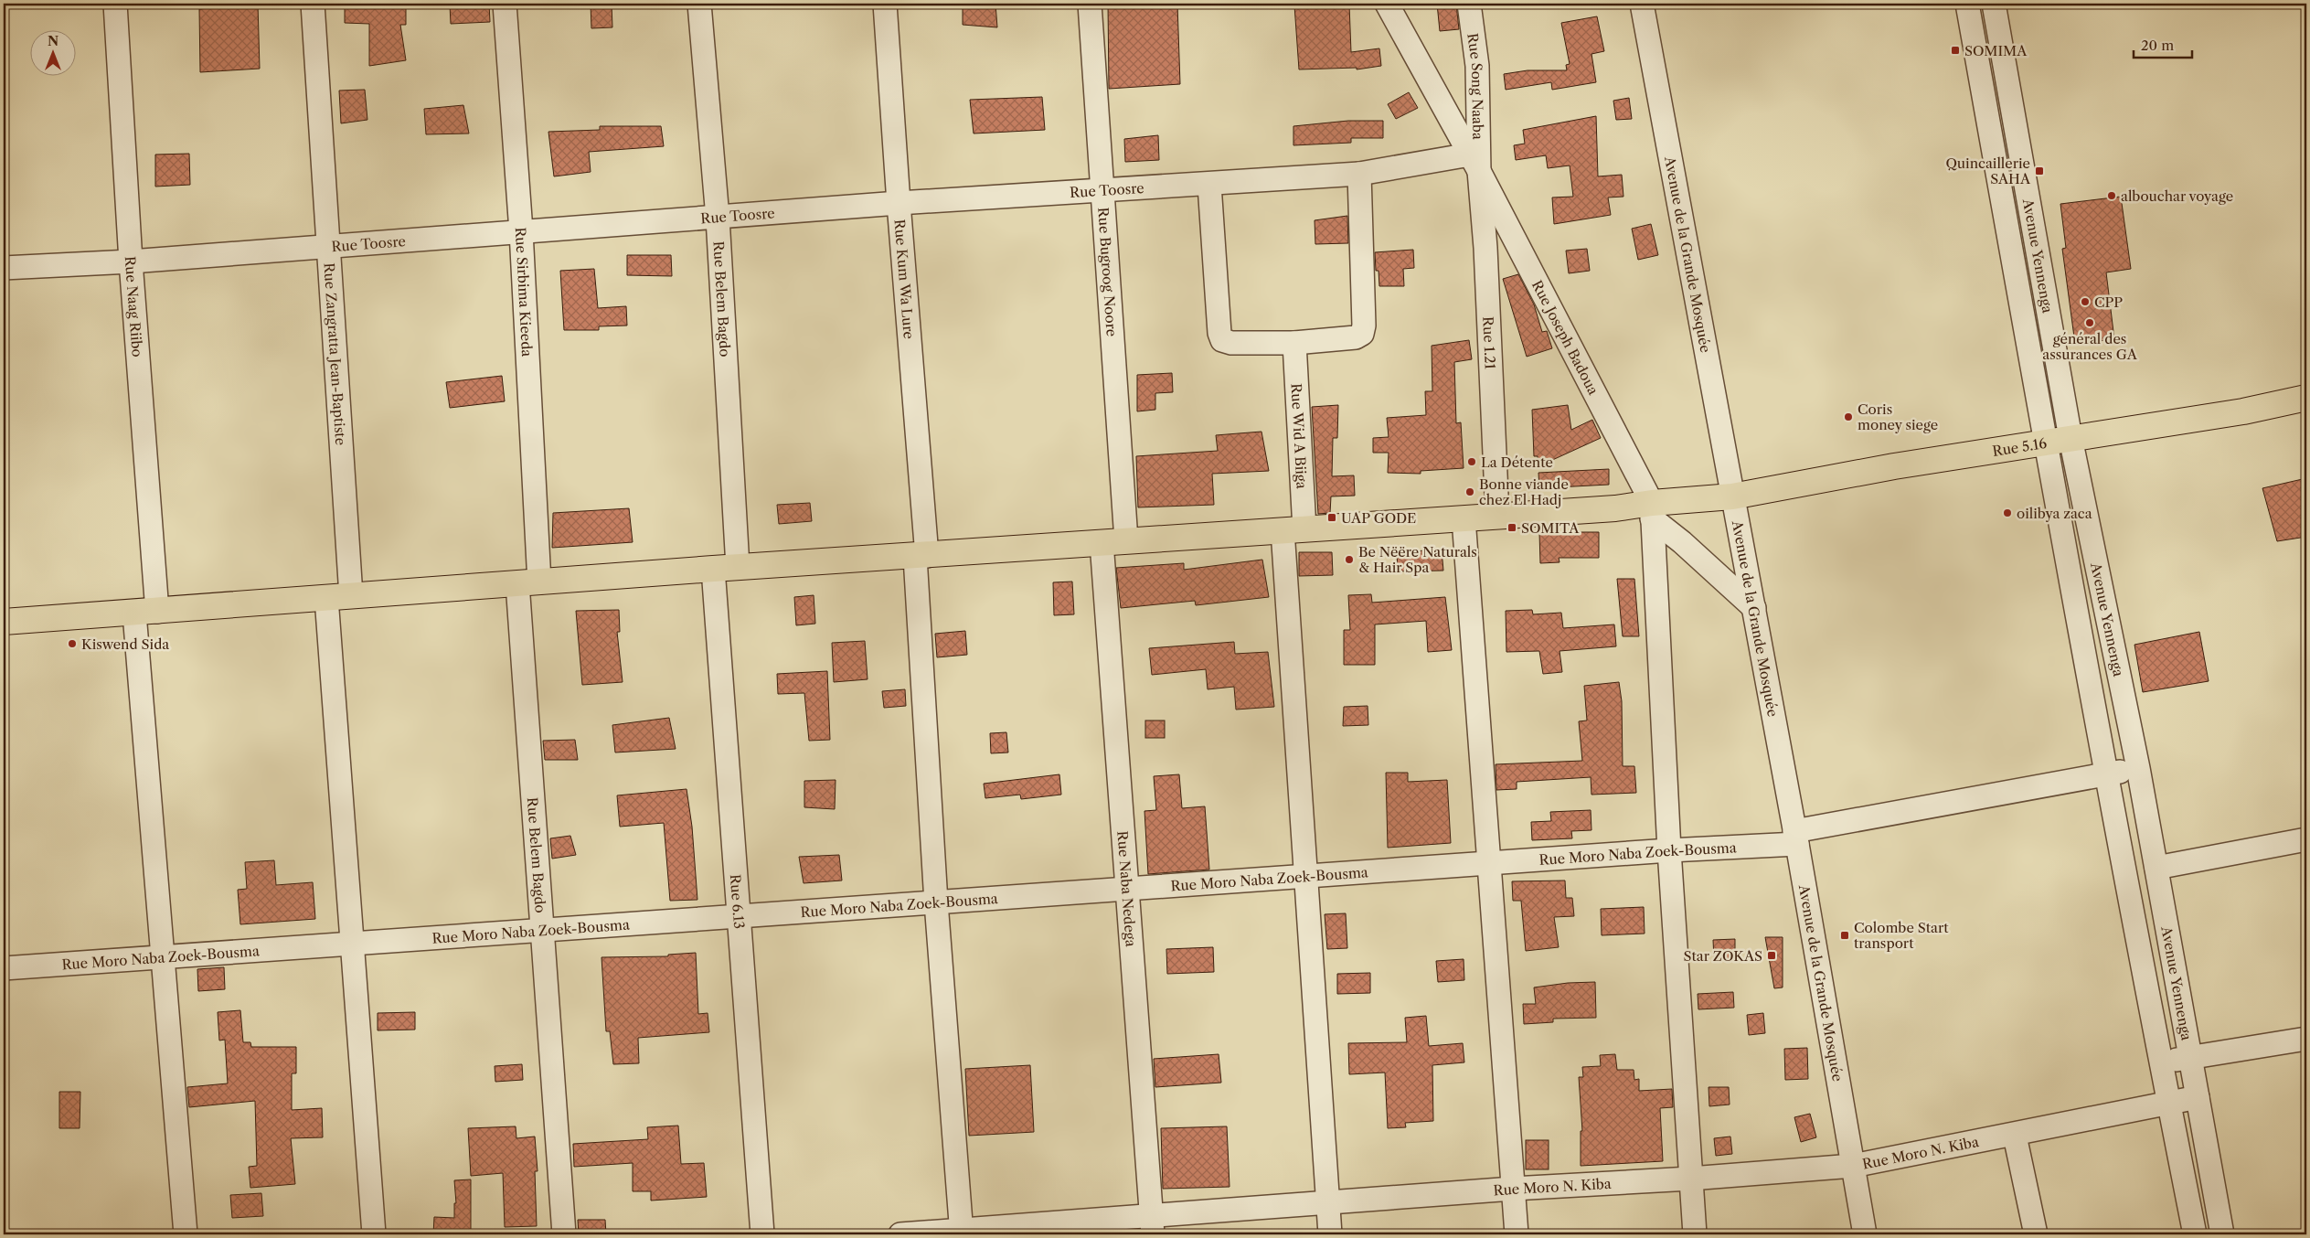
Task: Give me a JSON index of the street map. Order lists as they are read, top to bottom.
{
  "streets": {
    "main road": ["Rue 5.16"],
    "street": [
      "Rue Song Naaba",
      "Rue Toosre",
      "Avenue de la Grande Mosquée",
      "Avenue Yennenga",
      "Rue Bugroog Noore",
      "Rue Kum Wa Lure",
      "Rue Sirbima Kieeda",
      "Rue Belem Bagdo",
      "Rue Naag Riibo",
      "Rue Joseph Badoua",
      "Rue 1.21",
      "Rue Zangratta Jean-Baptiste",
      "Rue Wid A Biiga",
      "Rue Moro Naba Zoek-Bousma",
      "Rue Naba Nedega",
      "Rue 6.13",
      "Rue Moro N. Kiba"
    ]
  },
  "crossings": [
    ["Rue Song Naaba", "Rue Toosre"],
    ["Rue Song Naaba", "Rue Joseph Badoua"],
    ["Rue Song Naaba", "Rue 1.21"],
    ["Rue Toosre", "Rue Bugroog Noore"],
    ["Rue Toosre", "Rue Kum Wa Lure"],
    ["Rue Toosre", "Rue Sirbima Kieeda"],
    ["Rue Toosre", "Rue Belem Bagdo"],
    ["Rue Toosre", "Rue Naag Riibo"],
    ["Rue Toosre", "Rue Joseph Badoua"],
    ["Rue Toosre", "Rue 1.21"],
    ["Rue Toosre", "Rue Zangratta Jean-Baptiste"],
    ["Avenue de la Grande Mosquée", "Rue 5.16"],
    ["Avenue de la Grande Mosquée", "Rue Moro Naba Zoek-Bousma"],
    ["Avenue de la Grande Mosquée", "Rue Moro N. Kiba"],
    ["Avenue Yennenga", "Rue 5.16"],
    ["Avenue Yennenga", "Rue Moro Naba Zoek-Bousma"],
    ["Avenue Yennenga", "Rue Moro N. Kiba"],
    ["Rue Bugroog Noore", "Rue 5.16"],
    ["Rue Kum Wa Lure", "Rue 5.16"],
    ["Rue Kum Wa Lure", "Rue Moro Naba Zoek-Bousma"],
    ["Rue Kum Wa Lure", "Rue Moro N. Kiba"],
    ["Rue Sirbima Kieeda", "Rue Belem Bagdo"],
    ["Rue Sirbima Kieeda", "Rue 5.16"],
    ["Rue Belem Bagdo", "Rue 5.16"],
    ["Rue Belem Bagdo", "Rue Moro Naba Zoek-Bousma"],
    ["Rue Belem Bagdo", "Rue 6.13"],
    ["Rue Naag Riibo", "Rue 5.16"],
    ["Rue Naag Riibo", "Rue Moro Naba Zoek-Bousma"],
    ["Rue Joseph Badoua", "Rue 1.21"],
    ["Rue Joseph Badoua", "Rue 5.16"],
    ["Rue 1.21", "Rue 5.16"],
    ["Rue Zangratta Jean-Baptiste", "Rue 5.16"],
    ["Rue Wid A Biiga", "Rue 5.16"],
    ["Rue Wid A Biiga", "Rue Moro Naba Zoek-Bousma"],
    ["Rue Wid A Biiga", "Rue Moro N. Kiba"],
    ["Rue 5.16", "Rue Naba Nedega"],
    ["Rue 5.16", "Rue 6.13"],
    ["Rue Moro Naba Zoek-Bousma", "Rue Naba Nedega"],
    ["Rue Moro Naba Zoek-Bousma", "Rue 6.13"],
    ["Rue Naba Nedega", "Rue Moro N. Kiba"]
  ],
  "places": {
    "transit": [
      "SOMIMA",
      "Quincaillerie SAHA",
      "UAP GODE",
      "SOMITA",
      "Colombe Start transport",
      "Star ZOKAS"
    ],
    "other": [
      "albouchar voyage",
      "CPP",
      "général des assurances GA",
      "Coris money siege",
      "La Détente",
      "Bonne viande chez El Hadj",
      "oilibya zaca",
      "Be Nëëre Naturals & Hair Spa",
      "Kiswend Sida"
    ]
  },
  "scale_bar": "20 m",
  "north": "top"
}
